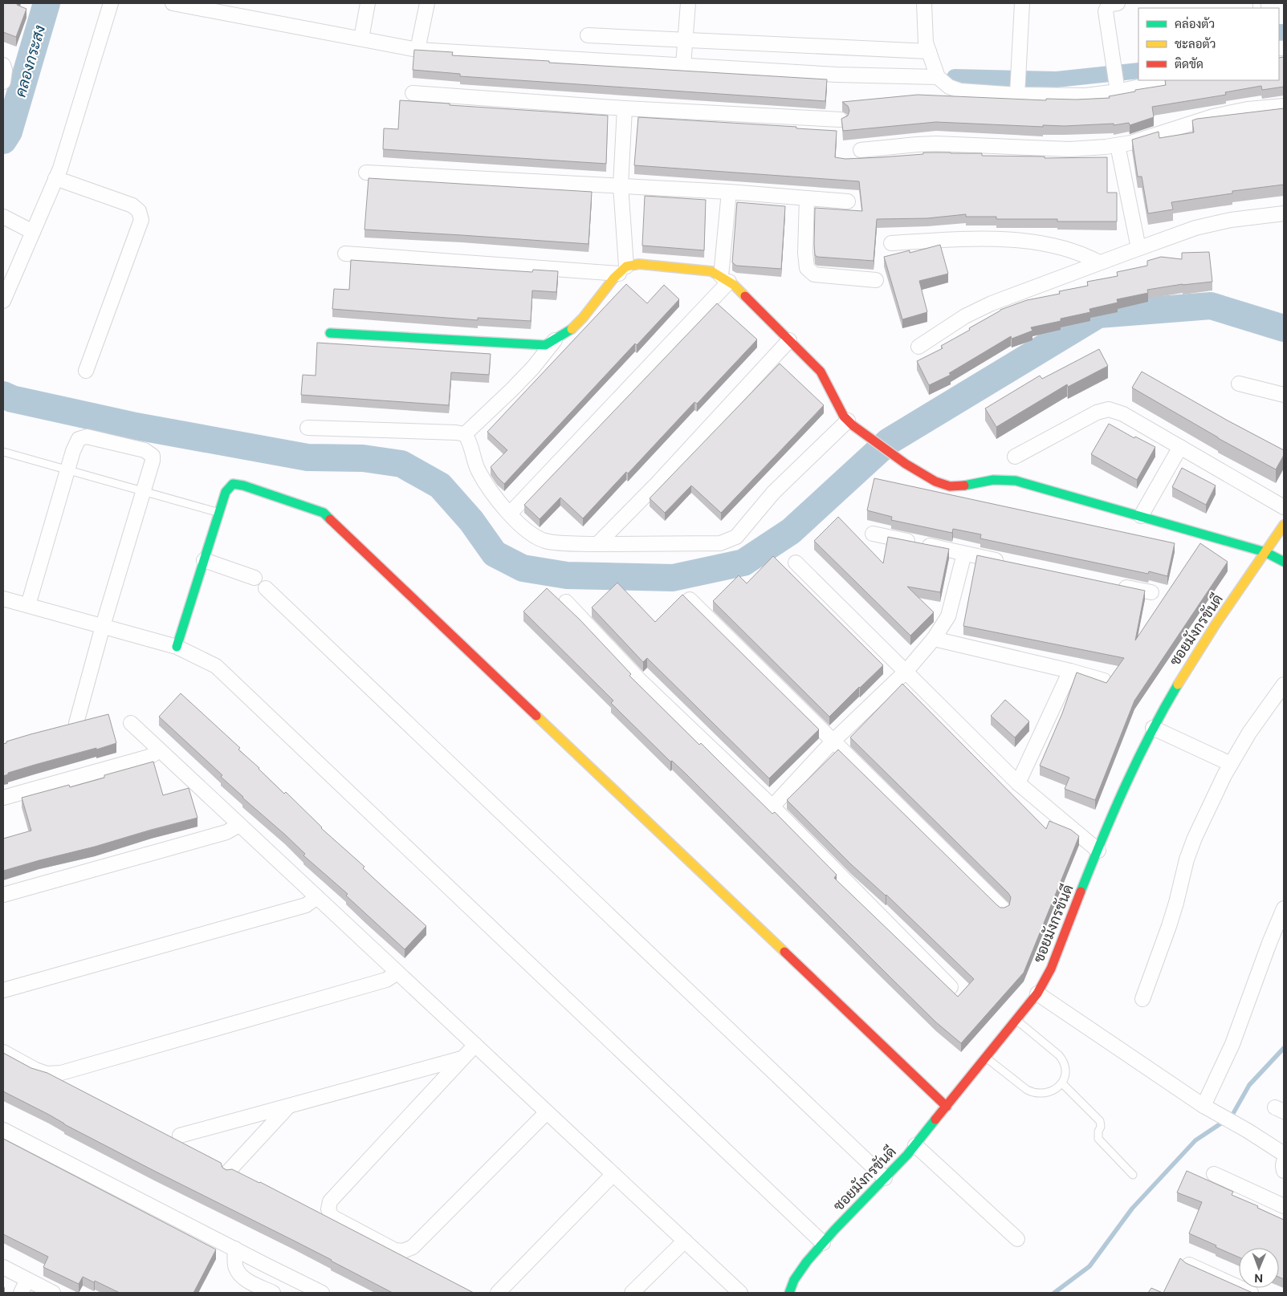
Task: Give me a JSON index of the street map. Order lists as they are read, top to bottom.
{
  "streets": {
    "street": ["ซอยมังกรขันดี"]
  },
  "water": ["คลองกระสง"],
  "legend": ["คล่องตัว", "ชะลอตัว", "ติดขัด"],
  "north": "bottom"
}
